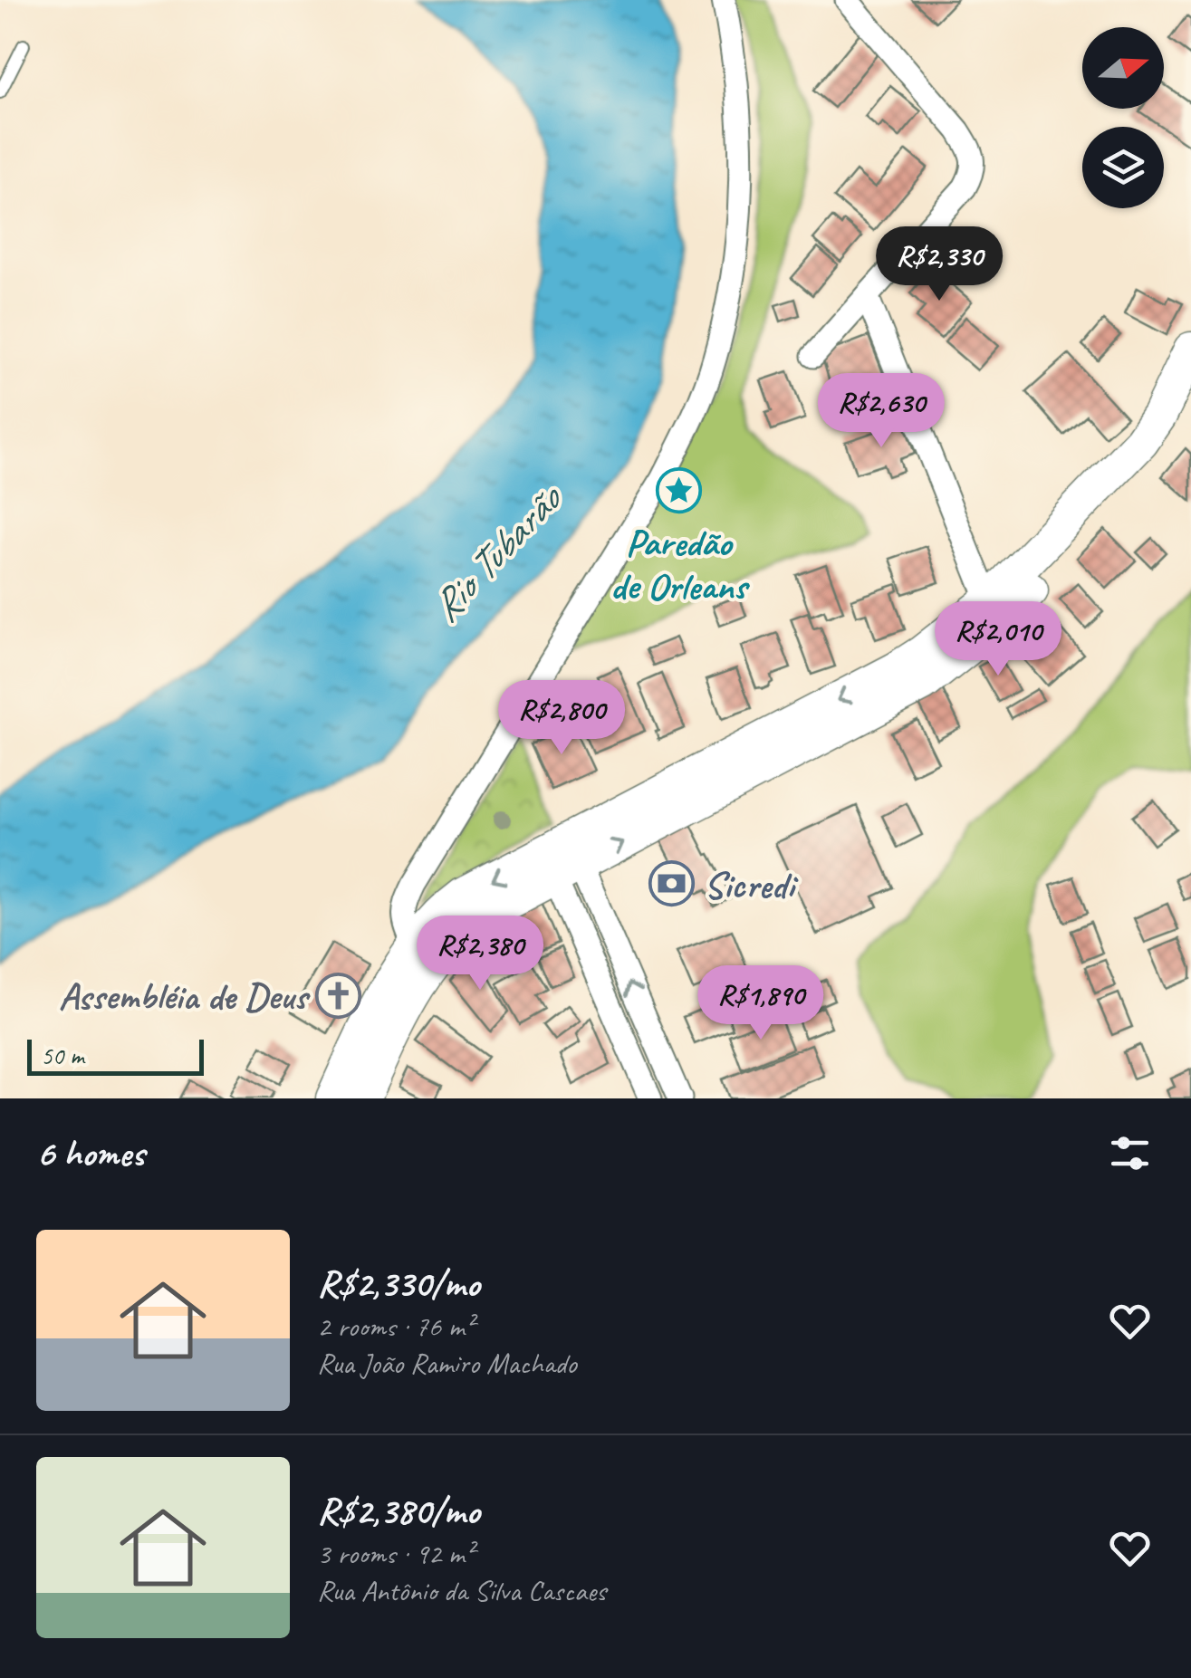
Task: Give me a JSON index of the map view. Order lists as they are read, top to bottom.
{
  "water": ["Rio Tubarão"],
  "places": {
    "place": ["Paredão de Orleans"],
    "bank": ["Sicredi"],
    "church": ["Assembléia de Deus"]
  },
  "scale_bar": "50 m",
  "north": "right",
  "page": {
    "price": [
      "R$2,330",
      "R$2,630",
      "R$2,010",
      "R$2,800",
      "R$2,380",
      "R$1,890"
    ],
    "scale": "50 m",
    "heading": "6 homes",
    "list": [
      {
        "name": "R$2,330/mo",
        "note": "2 rooms · 76 m² · Rua João Ramiro Machado"
      },
      {
        "name": "R$2,380/mo",
        "note": "3 rooms · 92 m² · Rua Antônio da Silva Cascaes"
      }
    ]
  }
}
